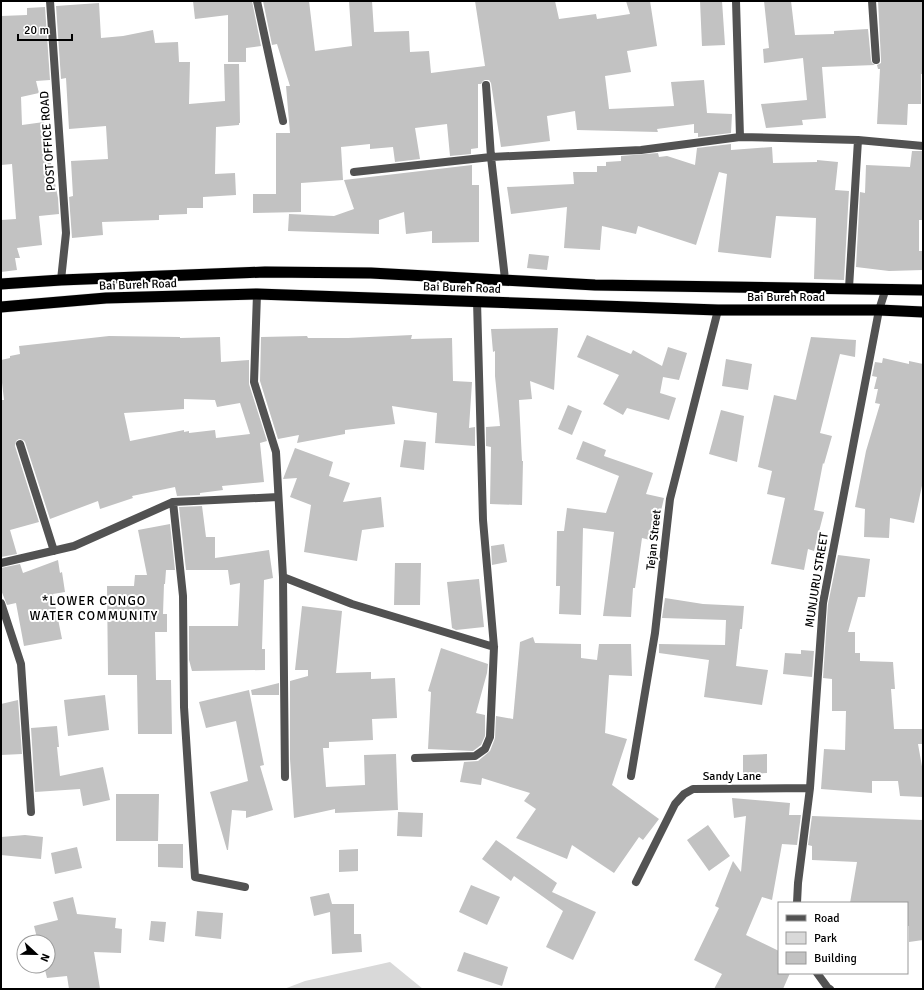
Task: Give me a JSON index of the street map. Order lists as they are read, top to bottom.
{
  "streets": {
    "highway": ["Bai Bureh Road"],
    "street": [
      "POST OFFICE ROAD",
      "Tejan Street",
      "MUNJURU STREET",
      "Sandy Lane"
    ]
  },
  "crossings": [
    ["POST OFFICE ROAD", "Bai Bureh Road"],
    ["Bai Bureh Road", "Tejan Street"],
    ["Bai Bureh Road", "MUNJURU STREET"],
    ["MUNJURU STREET", "Sandy Lane"]
  ],
  "districts": ["*LOWER CONGO WATER COMMUNITY"],
  "legend": ["Road", "Park", "Building"],
  "scale_bar": "20 m",
  "north": "right"
}
